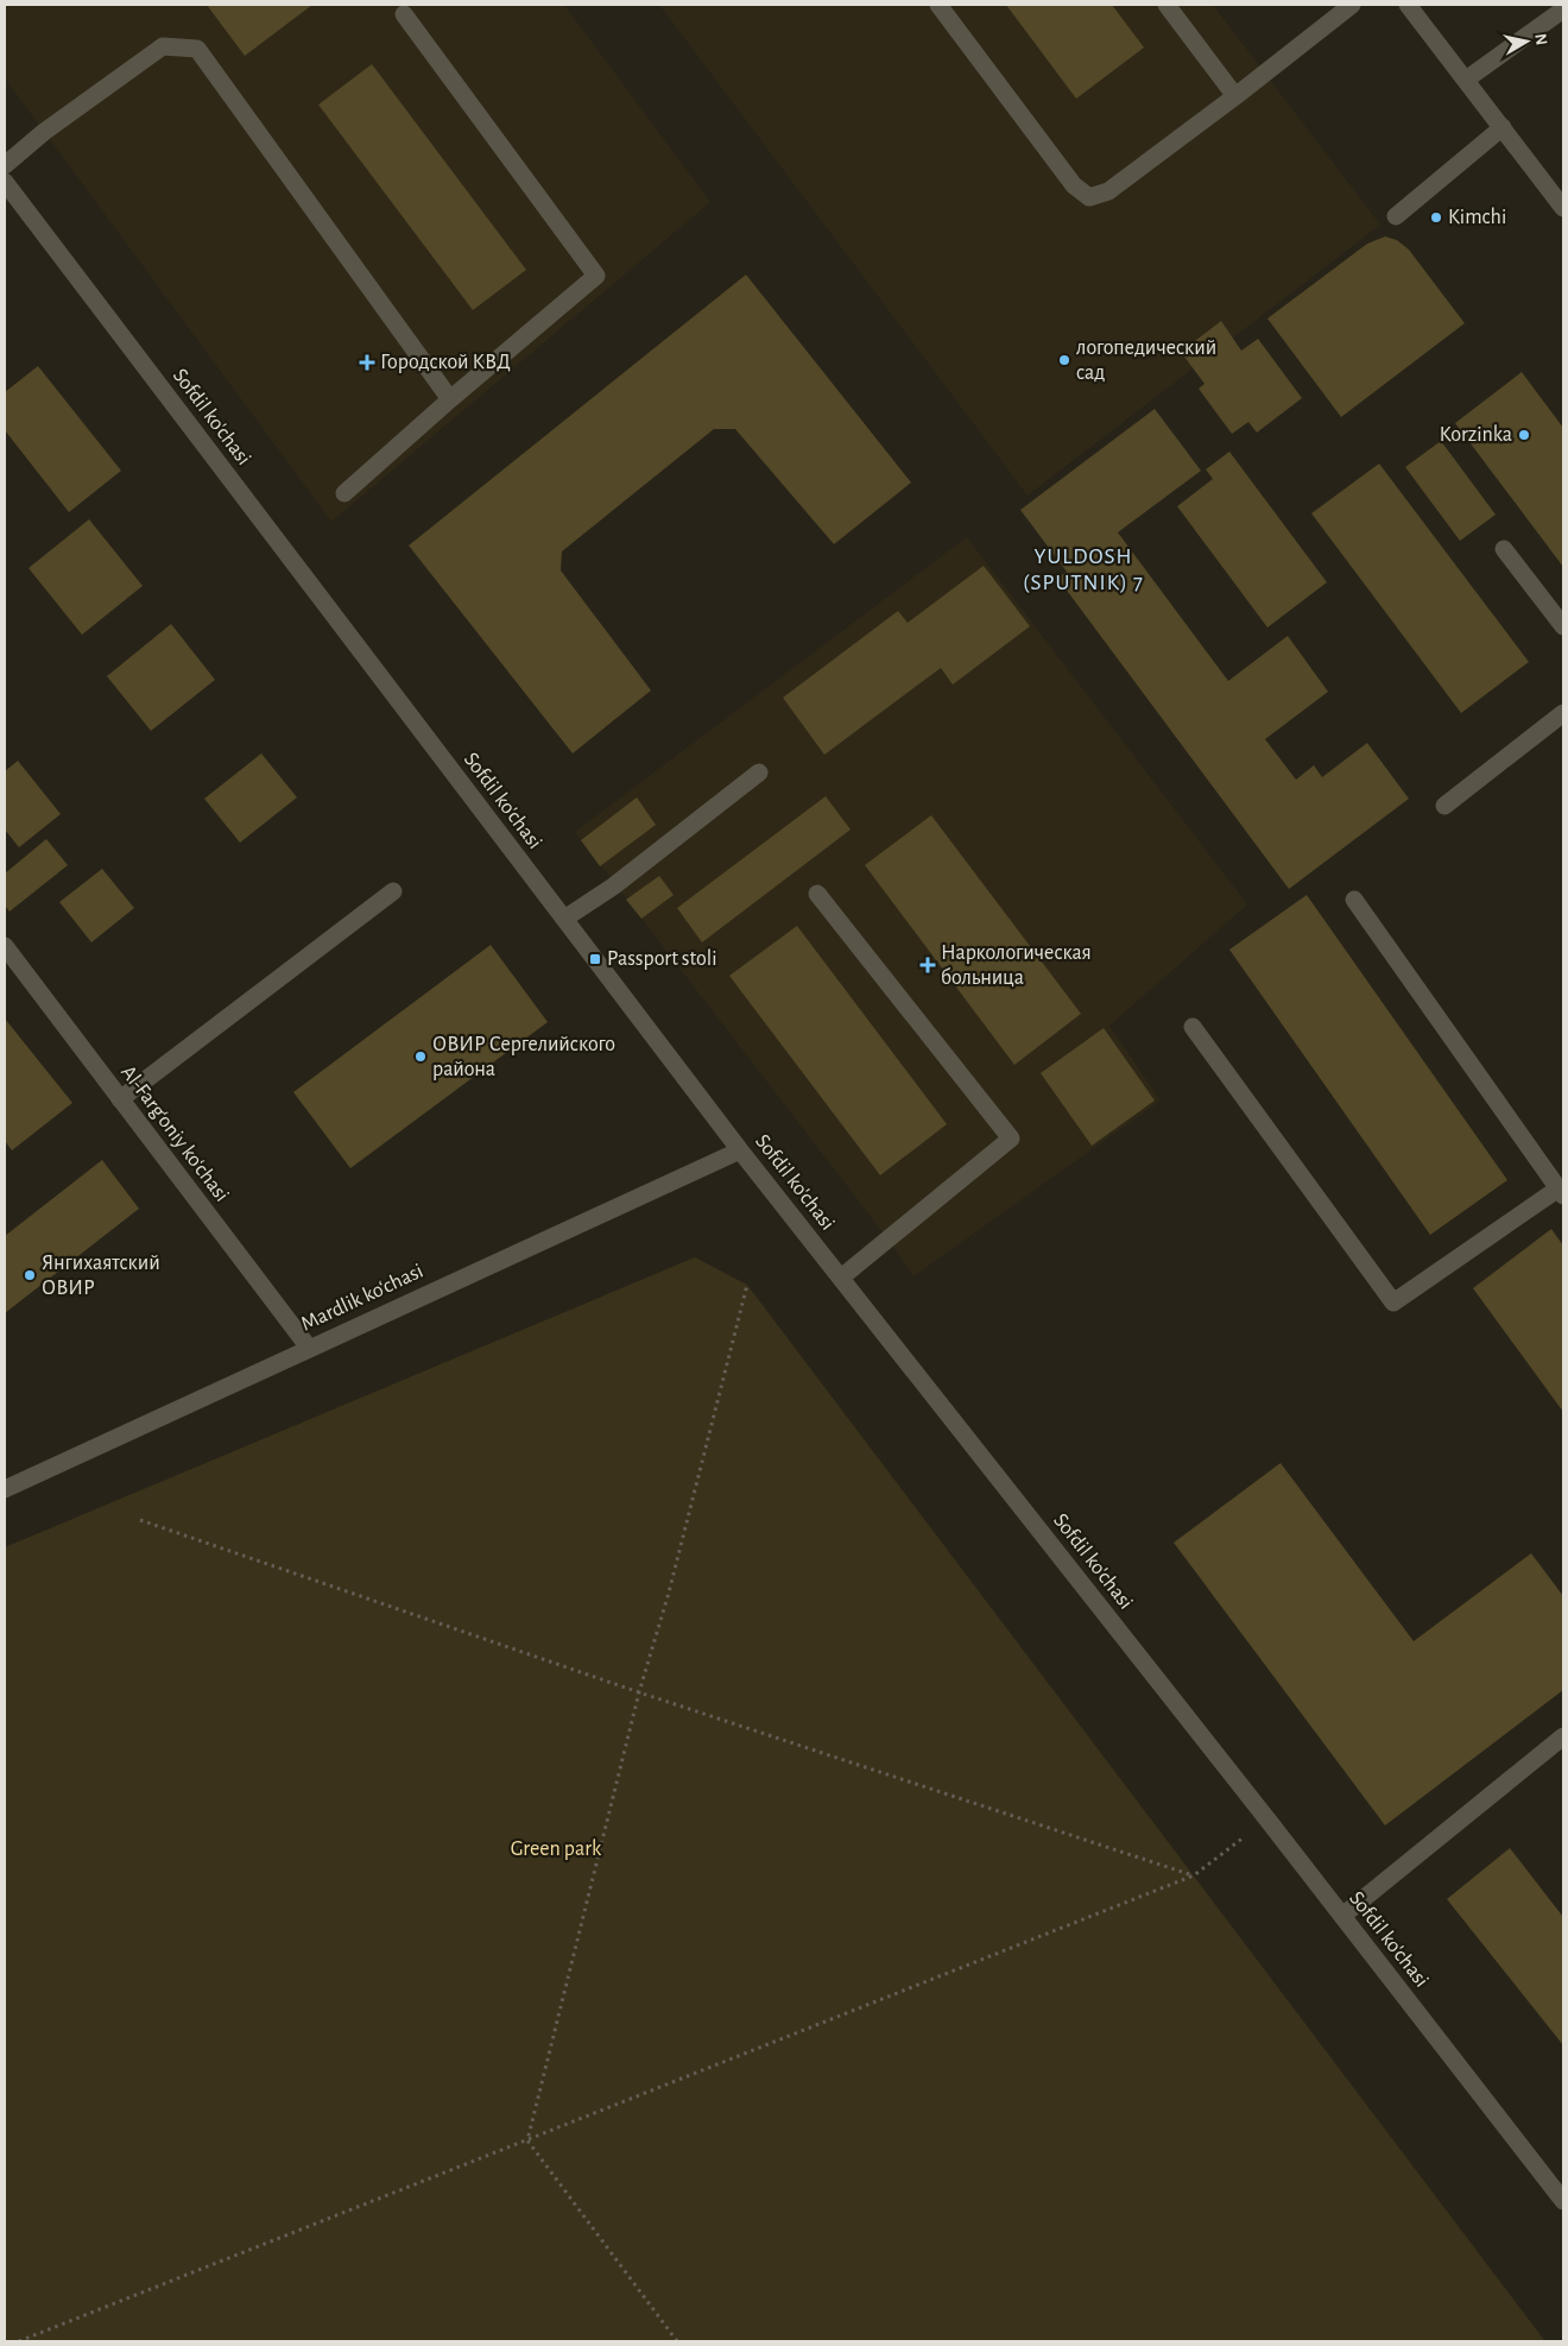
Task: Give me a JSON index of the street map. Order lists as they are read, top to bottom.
{
  "streets": {
    "street": ["Sofdil ko'chasi", "Al-Farg‘oniy ko‘chasi", "Mardlik ko‘chasi"]
  },
  "crossings": [
    ["Sofdil ko'chasi", "Mardlik ko‘chasi"],
    ["Al-Farg‘oniy ko‘chasi", "Mardlik ko‘chasi"]
  ],
  "districts": ["YULDOSH (SPUTNIK) 7"],
  "parks": ["Green park"],
  "places": {
    "other": [
      "Kimchi",
      "логопедический сад",
      "Korzinka",
      "ОВИР Сергелийского района",
      "Янгихаятский ОВИР"
    ],
    "health": ["Городской КВД", "Наркологическая больница"],
    "transit": ["Passport stoli"]
  },
  "north": "right"
}
